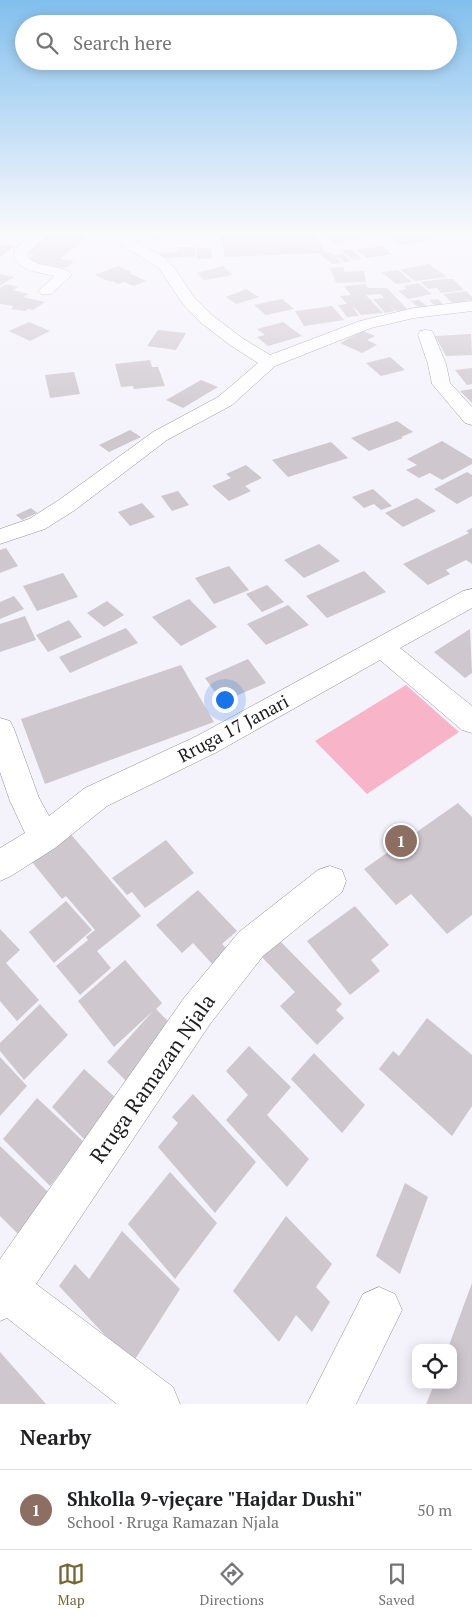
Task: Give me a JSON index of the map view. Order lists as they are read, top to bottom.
{
  "streets": {
    "street": ["Rruga 17 Janari", "Rruga Ramazan Njala"]
  },
  "page": {
    "search": "Search here",
    "pins": "1",
    "heading": "Nearby",
    "list": [
      {
        "mark": "1",
        "name": "Shkolla 9-vjeçare \"Hajdar Dushi\"",
        "note": "School · Rruga Ramazan Njala",
        "value": "50 m"
      }
    ],
    "nav": ["Map", "Directions", "Saved"]
  }
}
